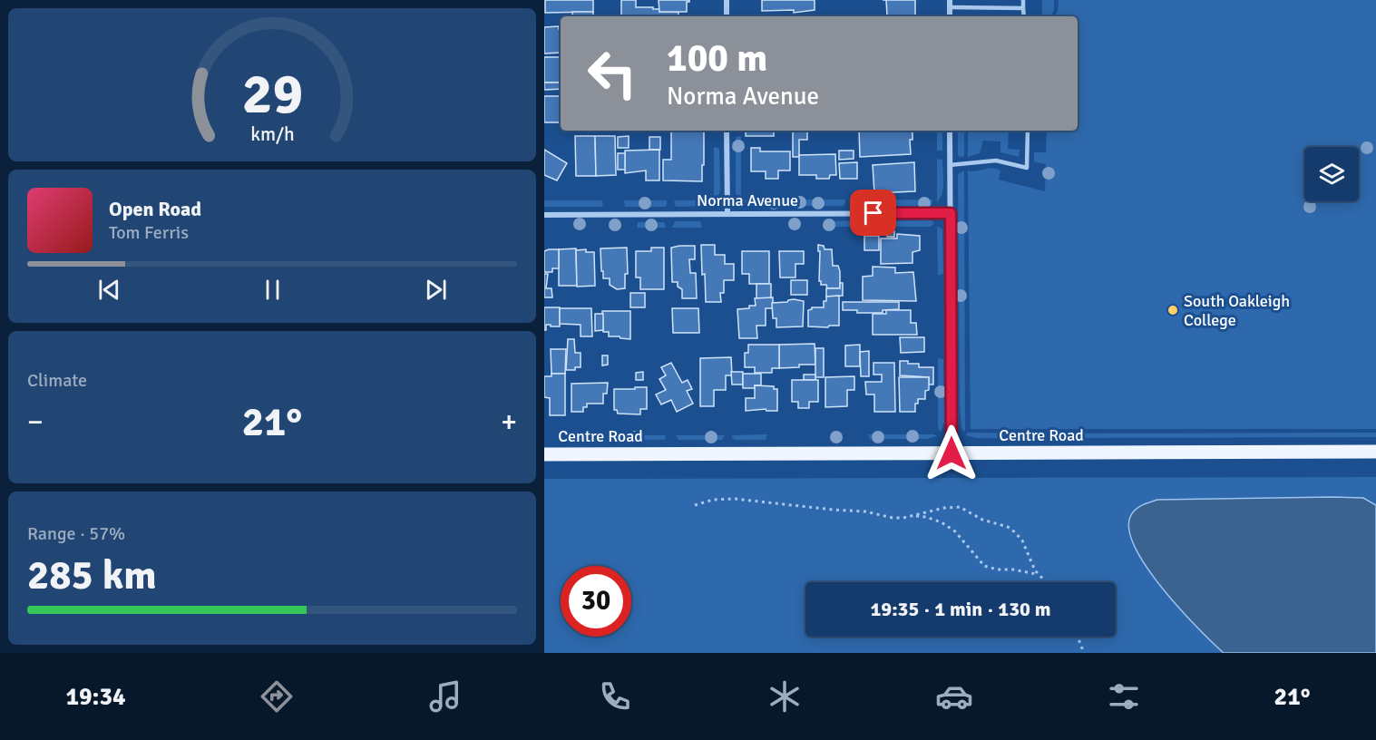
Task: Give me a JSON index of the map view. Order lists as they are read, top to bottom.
{
  "streets": {
    "main road": ["Centre Road"],
    "street": ["Norma Avenue"]
  },
  "places": ["South Oakleigh College"],
  "page": {
    "turn": ["100 m", "Norma Avenue"],
    "song": ["Open Road", "Tom Ferris"],
    "tile": [
      "Climate",
      ["Range · 57%", "285 km"]
    ],
    "heat": ["−", "21°", "+"],
    "limit": "30",
    "trip": "19:35 · 1 min · 130 m",
    "tabs": ["19:34", "21°"],
    "gauge": ["29", "km/h"]
  }
}
